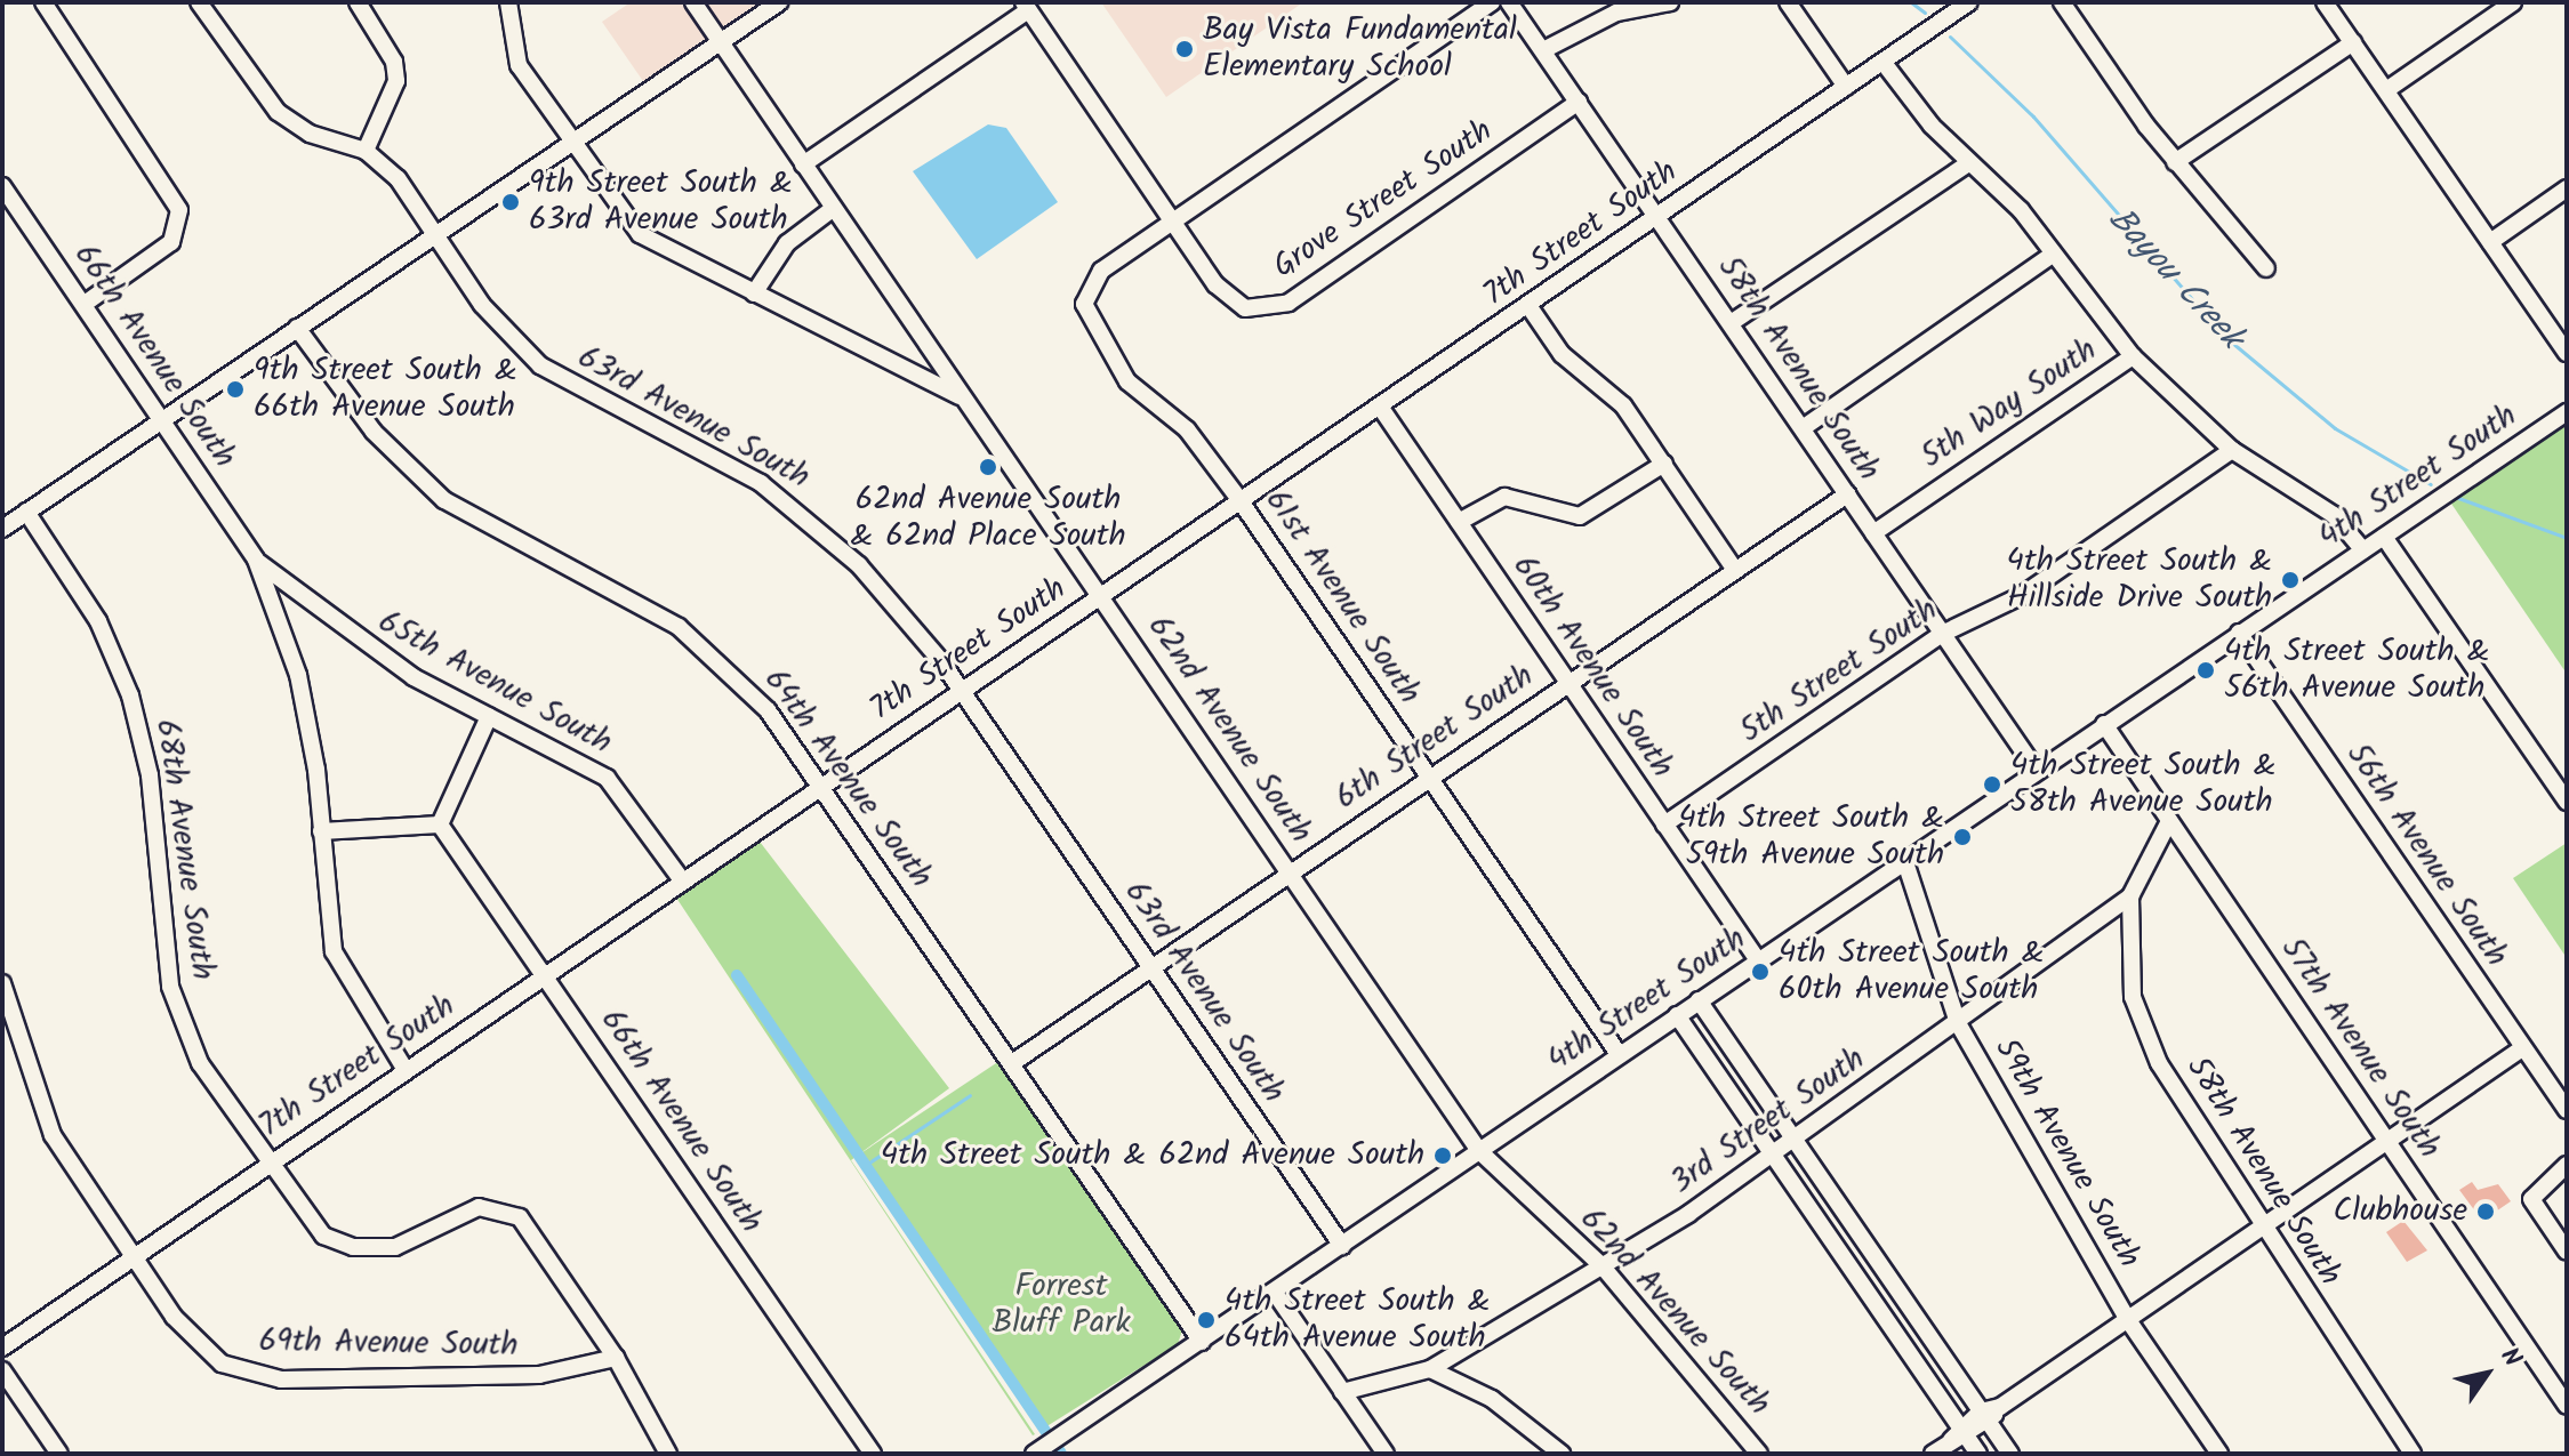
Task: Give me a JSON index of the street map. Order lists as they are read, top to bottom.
{
  "streets": {
    "street": [
      "Grove Street South",
      "7th Street South",
      "66th Avenue South",
      "58th Avenue South",
      "5th Way South",
      "63rd Avenue South",
      "4th Street South",
      "61st Avenue South",
      "60th Avenue South",
      "5th Street South",
      "65th Avenue South",
      "62nd Avenue South",
      "6th Street South",
      "64th Avenue South",
      "68th Avenue South",
      "56th Avenue South",
      "57th Avenue South",
      "3rd Street South",
      "59th Avenue South",
      "69th Avenue South"
    ]
  },
  "crossings": [
    ["Grove Street South", "58th Avenue South"],
    ["Grove Street South", "61st Avenue South"],
    ["7th Street South", "66th Avenue South"],
    ["7th Street South", "58th Avenue South"],
    ["7th Street South", "63rd Avenue South"],
    ["7th Street South", "61st Avenue South"],
    ["7th Street South", "60th Avenue South"],
    ["7th Street South", "65th Avenue South"],
    ["7th Street South", "62nd Avenue South"],
    ["7th Street South", "64th Avenue South"],
    ["7th Street South", "68th Avenue South"],
    ["7th Street South", "69th Avenue South"],
    ["66th Avenue South", "65th Avenue South"],
    ["58th Avenue South", "5th Way South"],
    ["58th Avenue South", "4th Street South"],
    ["58th Avenue South", "5th Street South"],
    ["58th Avenue South", "6th Street South"],
    ["58th Avenue South", "3rd Street South"],
    ["63rd Avenue South", "4th Street South"],
    ["63rd Avenue South", "6th Street South"],
    ["4th Street South", "61st Avenue South"],
    ["4th Street South", "60th Avenue South"],
    ["4th Street South", "62nd Avenue South"],
    ["4th Street South", "64th Avenue South"],
    ["4th Street South", "56th Avenue South"],
    ["4th Street South", "57th Avenue South"],
    ["4th Street South", "59th Avenue South"],
    ["61st Avenue South", "6th Street South"],
    ["60th Avenue South", "5th Street South"],
    ["60th Avenue South", "6th Street South"],
    ["62nd Avenue South", "6th Street South"],
    ["62nd Avenue South", "3rd Street South"],
    ["6th Street South", "64th Avenue South"],
    ["68th Avenue South", "69th Avenue South"],
    ["57th Avenue South", "3rd Street South"],
    ["3rd Street South", "59th Avenue South"]
  ],
  "water": ["Bayou Creek"],
  "parks": ["Forrest Bluff Park"],
  "places": [
    "Bay Vista Fundamental Elementary School",
    "9th Street South & 63rd Avenue South",
    "9th Street South & 66th Avenue South",
    "62nd Avenue South & 62nd Place South",
    "4th Street South & Hillside Drive South",
    "4th Street South & 56th Avenue South",
    "4th Street South & 58th Avenue South",
    "4th Street South & 59th Avenue South",
    "4th Street South & 60th Avenue South",
    "4th Street South & 62nd Avenue South",
    "Clubhouse",
    "4th Street South & 64th Avenue South"
  ],
  "north": "top right"
}
